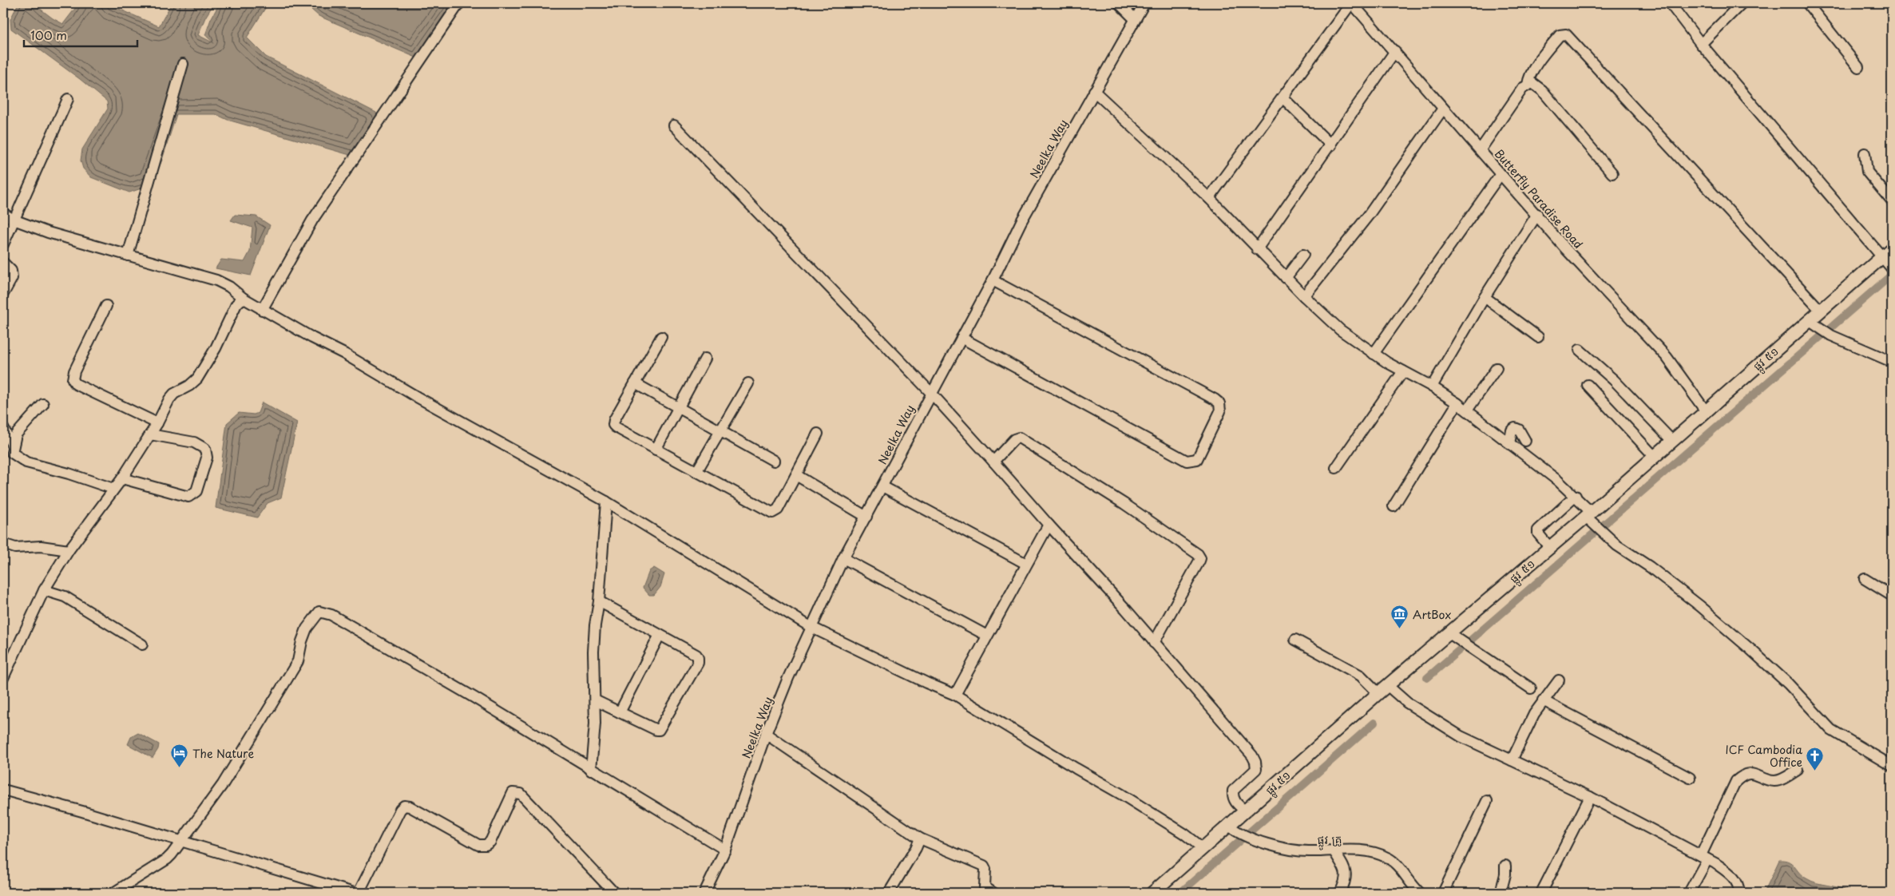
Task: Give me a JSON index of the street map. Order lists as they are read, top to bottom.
{
  "streets": {
    "main road": ["ផ្លូវ ៥១"],
    "street": ["Neelka Way", "Butterfly Paradise Road", "ផ្លូវ គ្រូ"]
  },
  "crossings": [
    ["Butterfly Paradise Road", "ផ្លូវ ៥១"],
    ["ផ្លូវ ៥១", "ផ្លូវ គ្រូ"]
  ],
  "places": {
    "museum": ["ArtBox"],
    "hotel": ["The Nature"],
    "church": ["ICF Cambodia Office"]
  },
  "scale_bar": "100 m"
}
